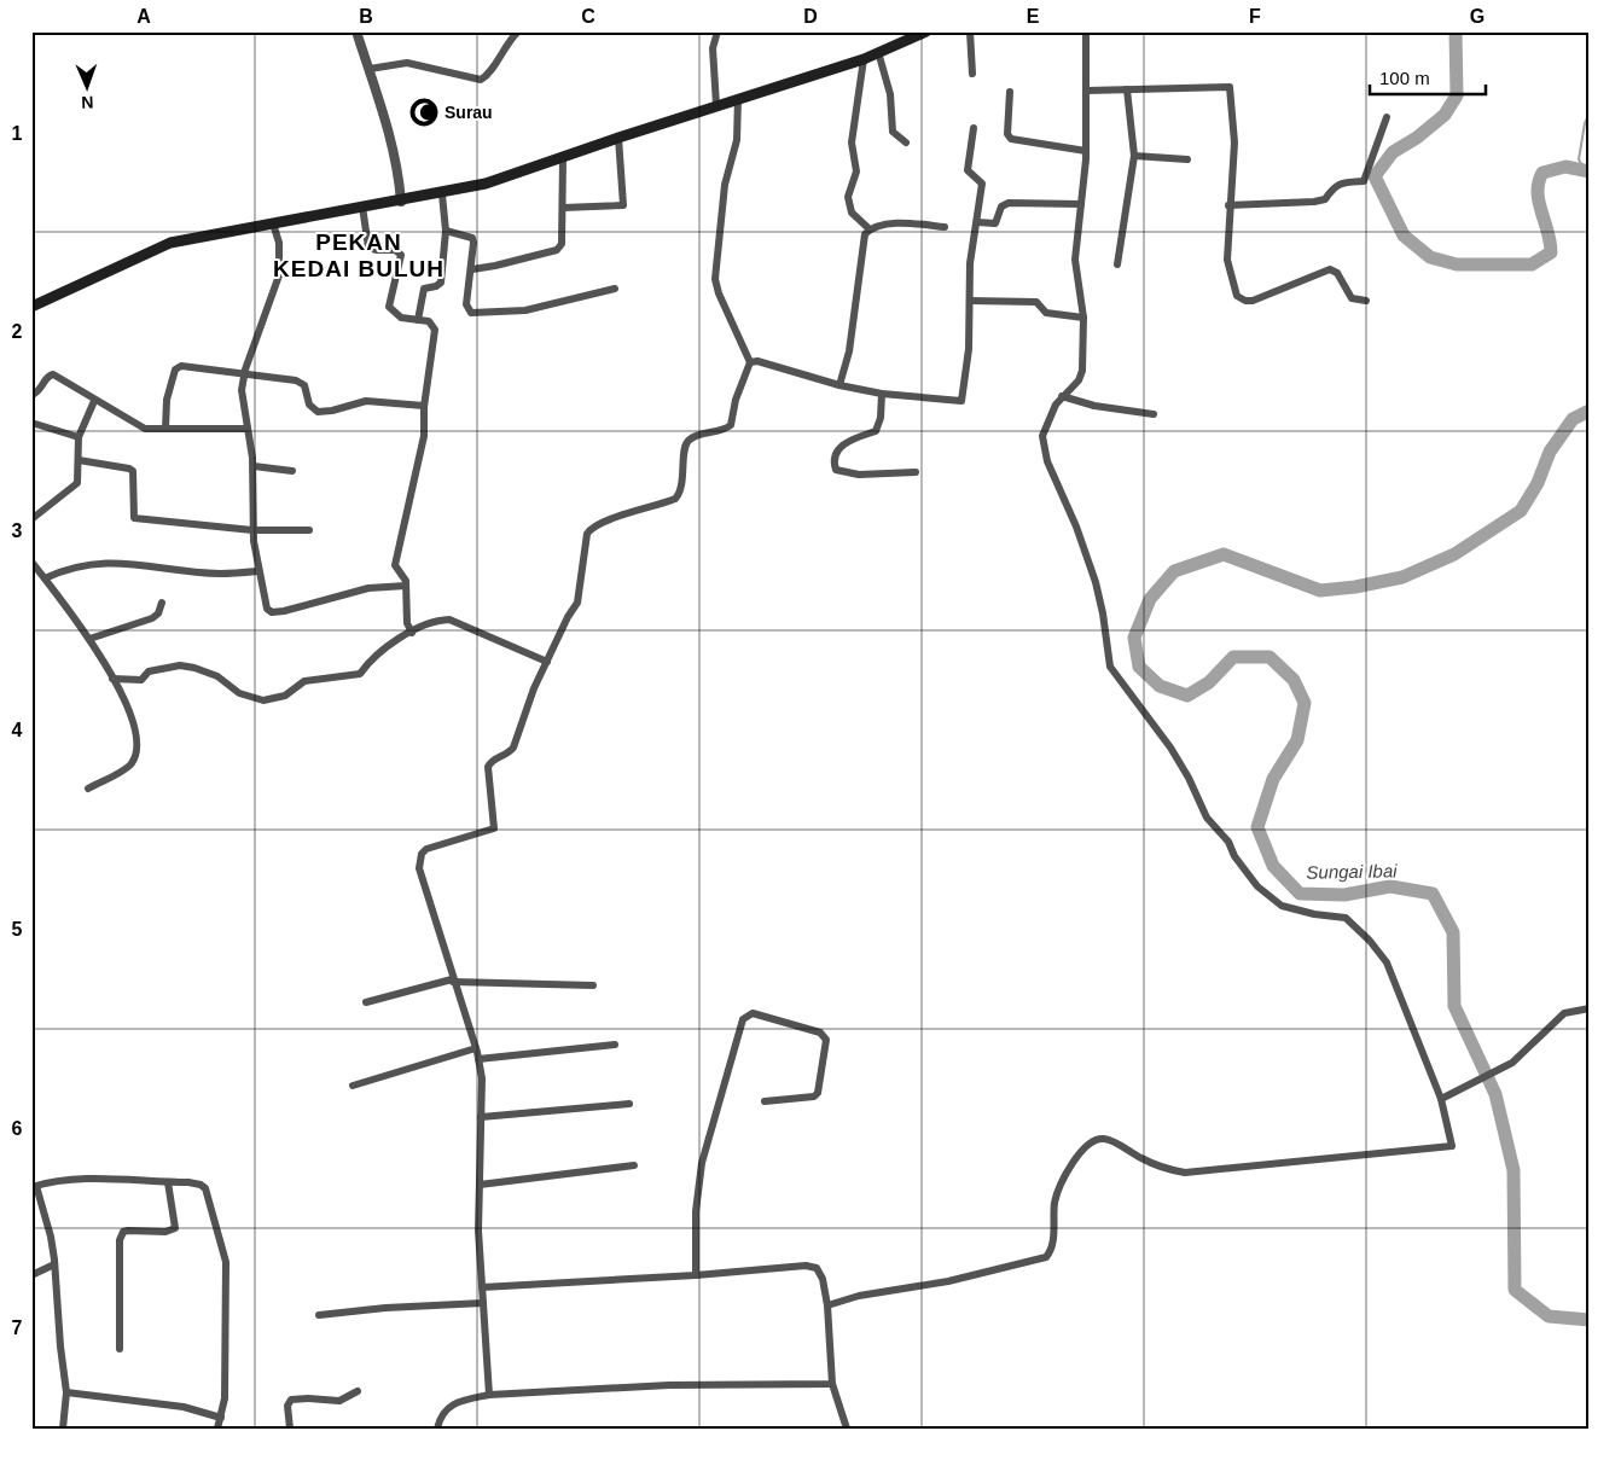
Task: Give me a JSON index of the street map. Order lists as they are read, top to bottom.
{
  "districts": ["PEKAN KEDAI BULUH"],
  "water": ["Sungai Ibai"],
  "places": {
    "mosque": ["Surau"]
  },
  "scale_bar": "100 m",
  "north": "bottom",
  "grid": {
    "columns": [
      "A",
      "B",
      "C",
      "D",
      "E",
      "F",
      "G"
    ],
    "rows": [
      "1",
      "2",
      "3",
      "4",
      "5",
      "6",
      "7"
    ]
  }
}
